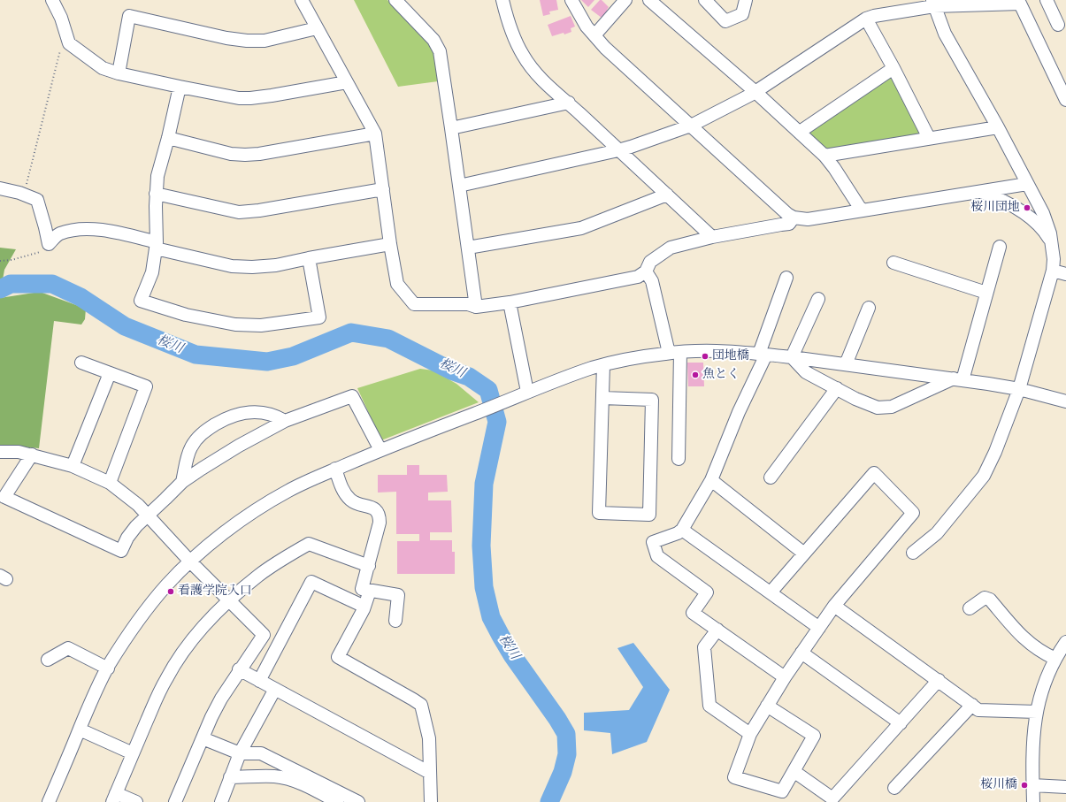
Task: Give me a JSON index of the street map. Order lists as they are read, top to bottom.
{
  "water": ["桜川"],
  "places": [
    "桜川団地",
    "団地橋",
    "魚とく",
    "看護学院入口",
    "桜川橋"
  ]
}
